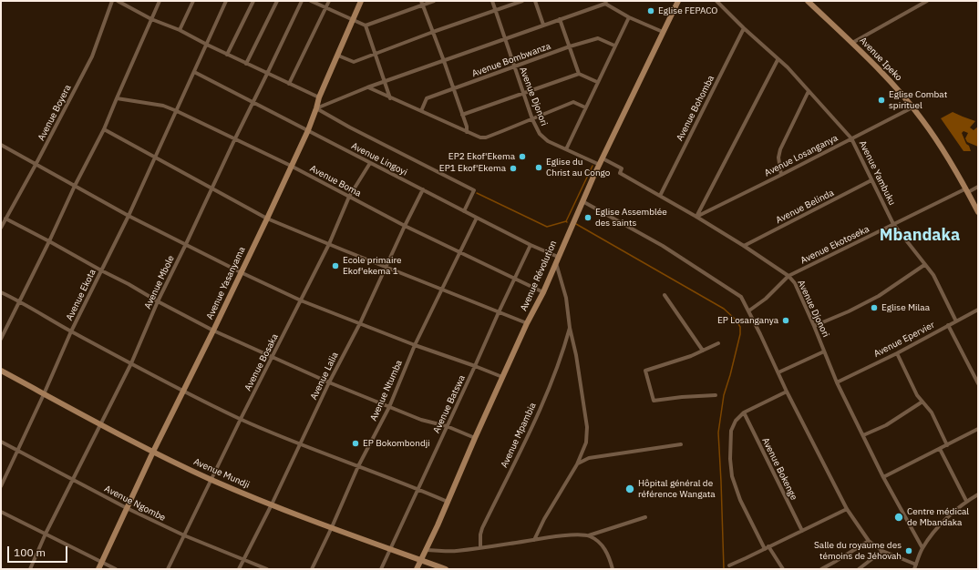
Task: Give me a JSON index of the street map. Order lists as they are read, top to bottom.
{
  "streets": {
    "street": [
      "Avenue Ipeko",
      "Avenue Bombwanza",
      "Avenue Djonori",
      "Avenue Bohomba",
      "Avenue Boyera",
      "Avenue Losanganya",
      "Avenue Lingoyi",
      "Avenue Yambuku",
      "Avenue Boma",
      "Avenue Belinda",
      "Avenue Ekotoseka",
      "Avenue Révolution",
      "Avenue Mbole",
      "Avenue Yasanyama",
      "Avenue Ekota",
      "Avenue Epervier",
      "Avenue Bosaka",
      "Avenue Lalia",
      "Avenue Ntumba",
      "Avenue Batswa",
      "Avenue Mpambia",
      "Avenue Bokenge",
      "Avenue Mundji",
      "Avenue Ngombe"
    ]
  },
  "crossings": [
    ["Avenue Ipeko", "Avenue Losanganya"],
    ["Avenue Ipeko", "Avenue Ekotoseka"],
    ["Avenue Bombwanza", "Avenue Djonori"],
    ["Avenue Djonori", "Avenue Bohomba"],
    ["Avenue Djonori", "Avenue Losanganya"],
    ["Avenue Djonori", "Avenue Belinda"],
    ["Avenue Djonori", "Avenue Ekotoseka"],
    ["Avenue Djonori", "Avenue Révolution"],
    ["Avenue Djonori", "Avenue Epervier"],
    ["Avenue Bohomba", "Avenue Yambuku"],
    ["Avenue Losanganya", "Avenue Yambuku"],
    ["Avenue Lingoyi", "Avenue Révolution"],
    ["Avenue Lingoyi", "Avenue Mbole"],
    ["Avenue Lingoyi", "Avenue Yasanyama"],
    ["Avenue Lingoyi", "Avenue Ekota"],
    ["Avenue Lingoyi", "Avenue Bosaka"],
    ["Avenue Lingoyi", "Avenue Lalia"],
    ["Avenue Lingoyi", "Avenue Ntumba"],
    ["Avenue Lingoyi", "Avenue Batswa"],
    ["Avenue Yambuku", "Avenue Belinda"],
    ["Avenue Yambuku", "Avenue Ekotoseka"],
    ["Avenue Yambuku", "Avenue Epervier"],
    ["Avenue Boma", "Avenue Révolution"],
    ["Avenue Boma", "Avenue Mbole"],
    ["Avenue Boma", "Avenue Yasanyama"],
    ["Avenue Boma", "Avenue Ekota"],
    ["Avenue Boma", "Avenue Bosaka"],
    ["Avenue Boma", "Avenue Lalia"],
    ["Avenue Boma", "Avenue Ntumba"],
    ["Avenue Boma", "Avenue Batswa"],
    ["Avenue Révolution", "Avenue Mundji"],
    ["Avenue Mbole", "Avenue Mundji"],
    ["Avenue Mbole", "Avenue Ngombe"],
    ["Avenue Yasanyama", "Avenue Mundji"],
    ["Avenue Yasanyama", "Avenue Ngombe"],
    ["Avenue Ekota", "Avenue Mundji"],
    ["Avenue Ekota", "Avenue Ngombe"],
    ["Avenue Bosaka", "Avenue Mundji"],
    ["Avenue Bosaka", "Avenue Ngombe"],
    ["Avenue Lalia", "Avenue Mundji"],
    ["Avenue Lalia", "Avenue Ngombe"],
    ["Avenue Ntumba", "Avenue Mundji"],
    ["Avenue Batswa", "Avenue Mundji"]
  ],
  "districts": ["Mbandaka"],
  "places": [
    "Eglise FEPACO",
    "Eglise Combat spirituel",
    "EP2 Ekof'Ekema",
    "Eglise du Christ au Congo",
    "EP1 Ekof'Ekema",
    "Eglise Assemblée des saints",
    "Ecole primaire Ekof'ekema 1",
    "Eglise Milaa",
    "EP Losanganya",
    "EP Bokombondji",
    "Hôpital général de référence Wangata",
    "Centre médical de Mbandaka",
    "Salle du royaume des témoins de Jéhovah"
  ],
  "scale_bar": "100 m"
}
